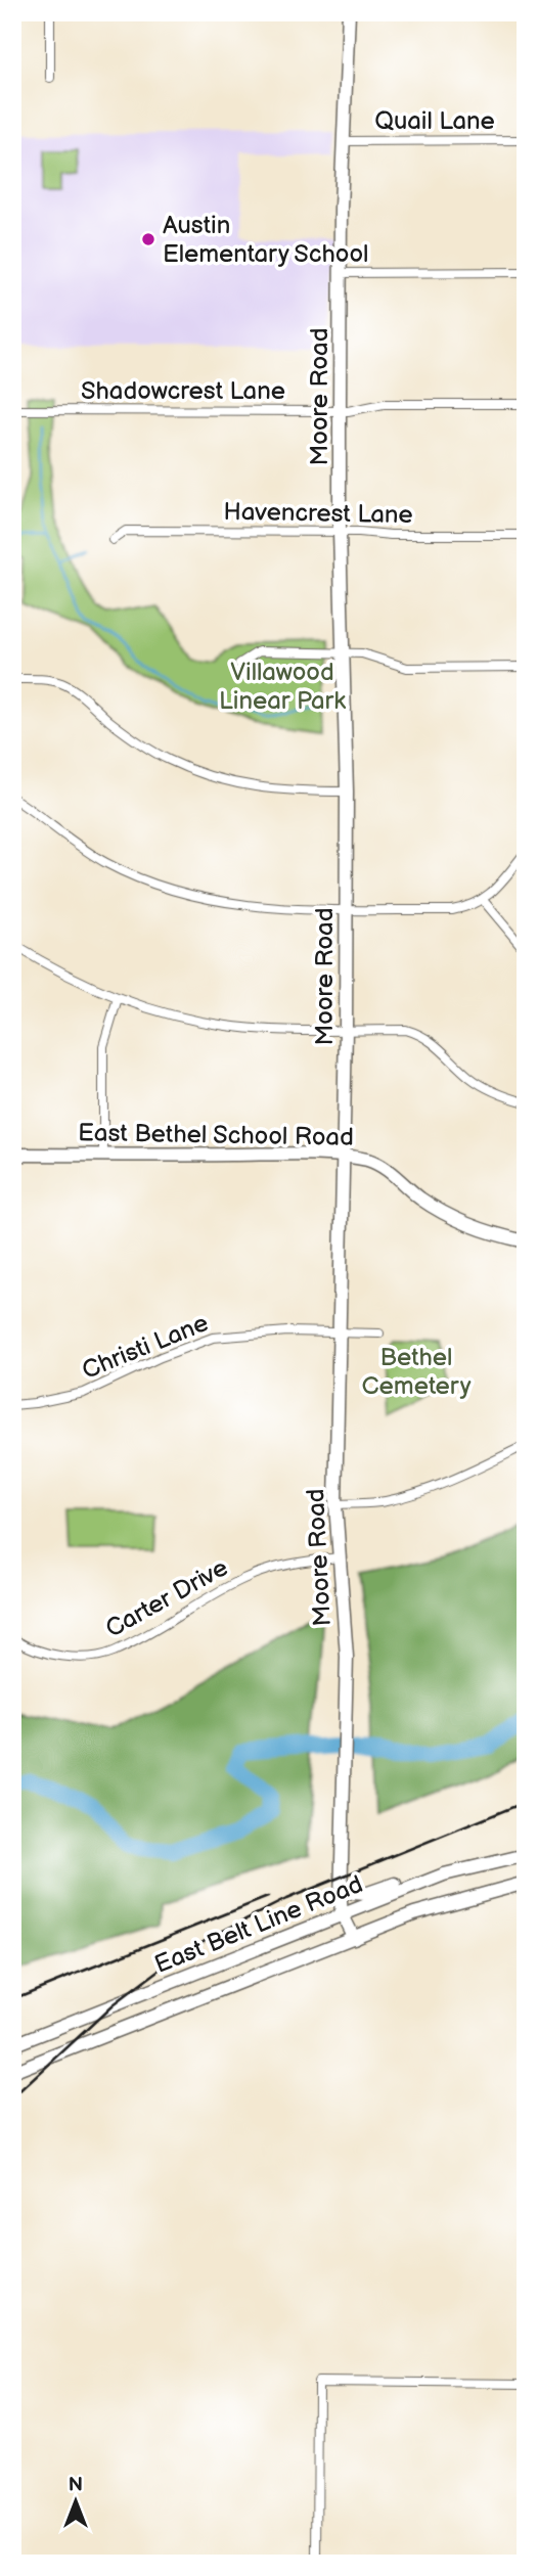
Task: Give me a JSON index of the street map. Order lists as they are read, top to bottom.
{
  "streets": {
    "street": [
      "Quail Lane",
      "Shadowcrest Lane",
      "Moore Road",
      "Havencrest Lane",
      "East Bethel School Road",
      "Christi Lane",
      "Carter Drive",
      "East Belt Line Road"
    ]
  },
  "crossings": [
    ["Quail Lane", "Moore Road"],
    ["Shadowcrest Lane", "Moore Road"],
    ["Moore Road", "Havencrest Lane"],
    ["Moore Road", "East Bethel School Road"],
    ["Moore Road", "Christi Lane"],
    ["Moore Road", "Carter Drive"],
    ["Moore Road", "East Belt Line Road"]
  ],
  "parks": ["Villawood Linear Park", "Bethel Cemetery"],
  "places": ["Austin Elementary School"],
  "north": "top"
}
